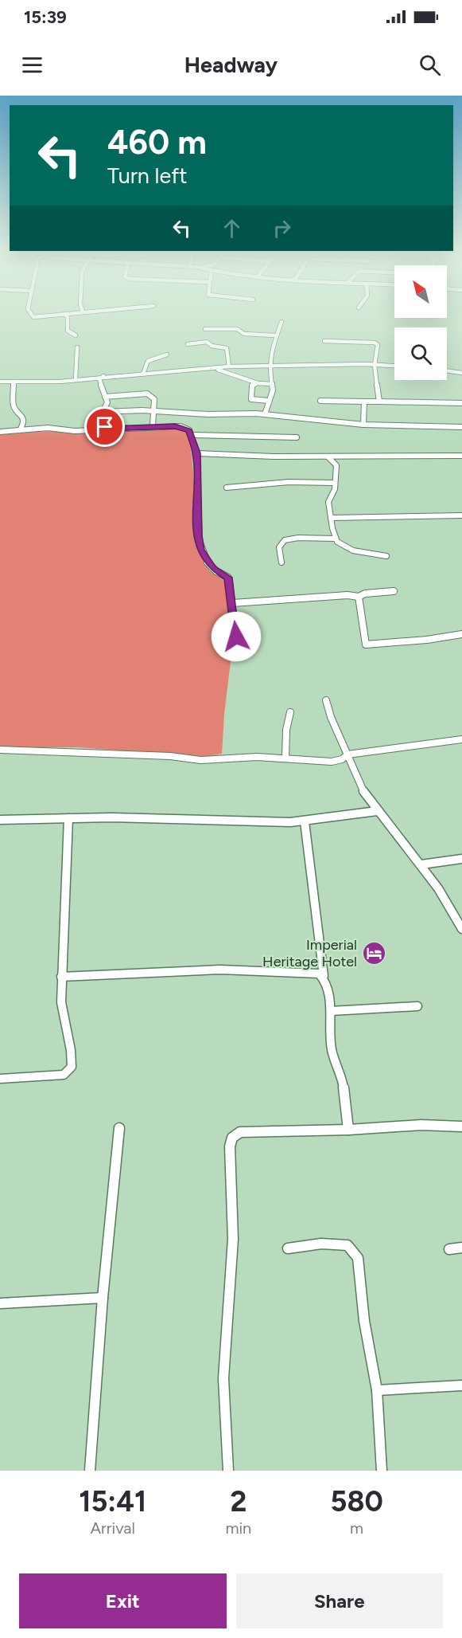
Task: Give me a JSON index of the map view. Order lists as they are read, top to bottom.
{
  "places": {
    "hotel": ["Imperial Heritage Hotel"]
  },
  "north": "top left",
  "page": {
    "status": "15:39",
    "header": "Headway",
    "turn": ["460 m", "Turn left"],
    "eta": [
      "15:41",
      "Arrival",
      "2",
      "min",
      "580",
      "m"
    ],
    "buttons": ["Exit", "Share"]
  }
}
